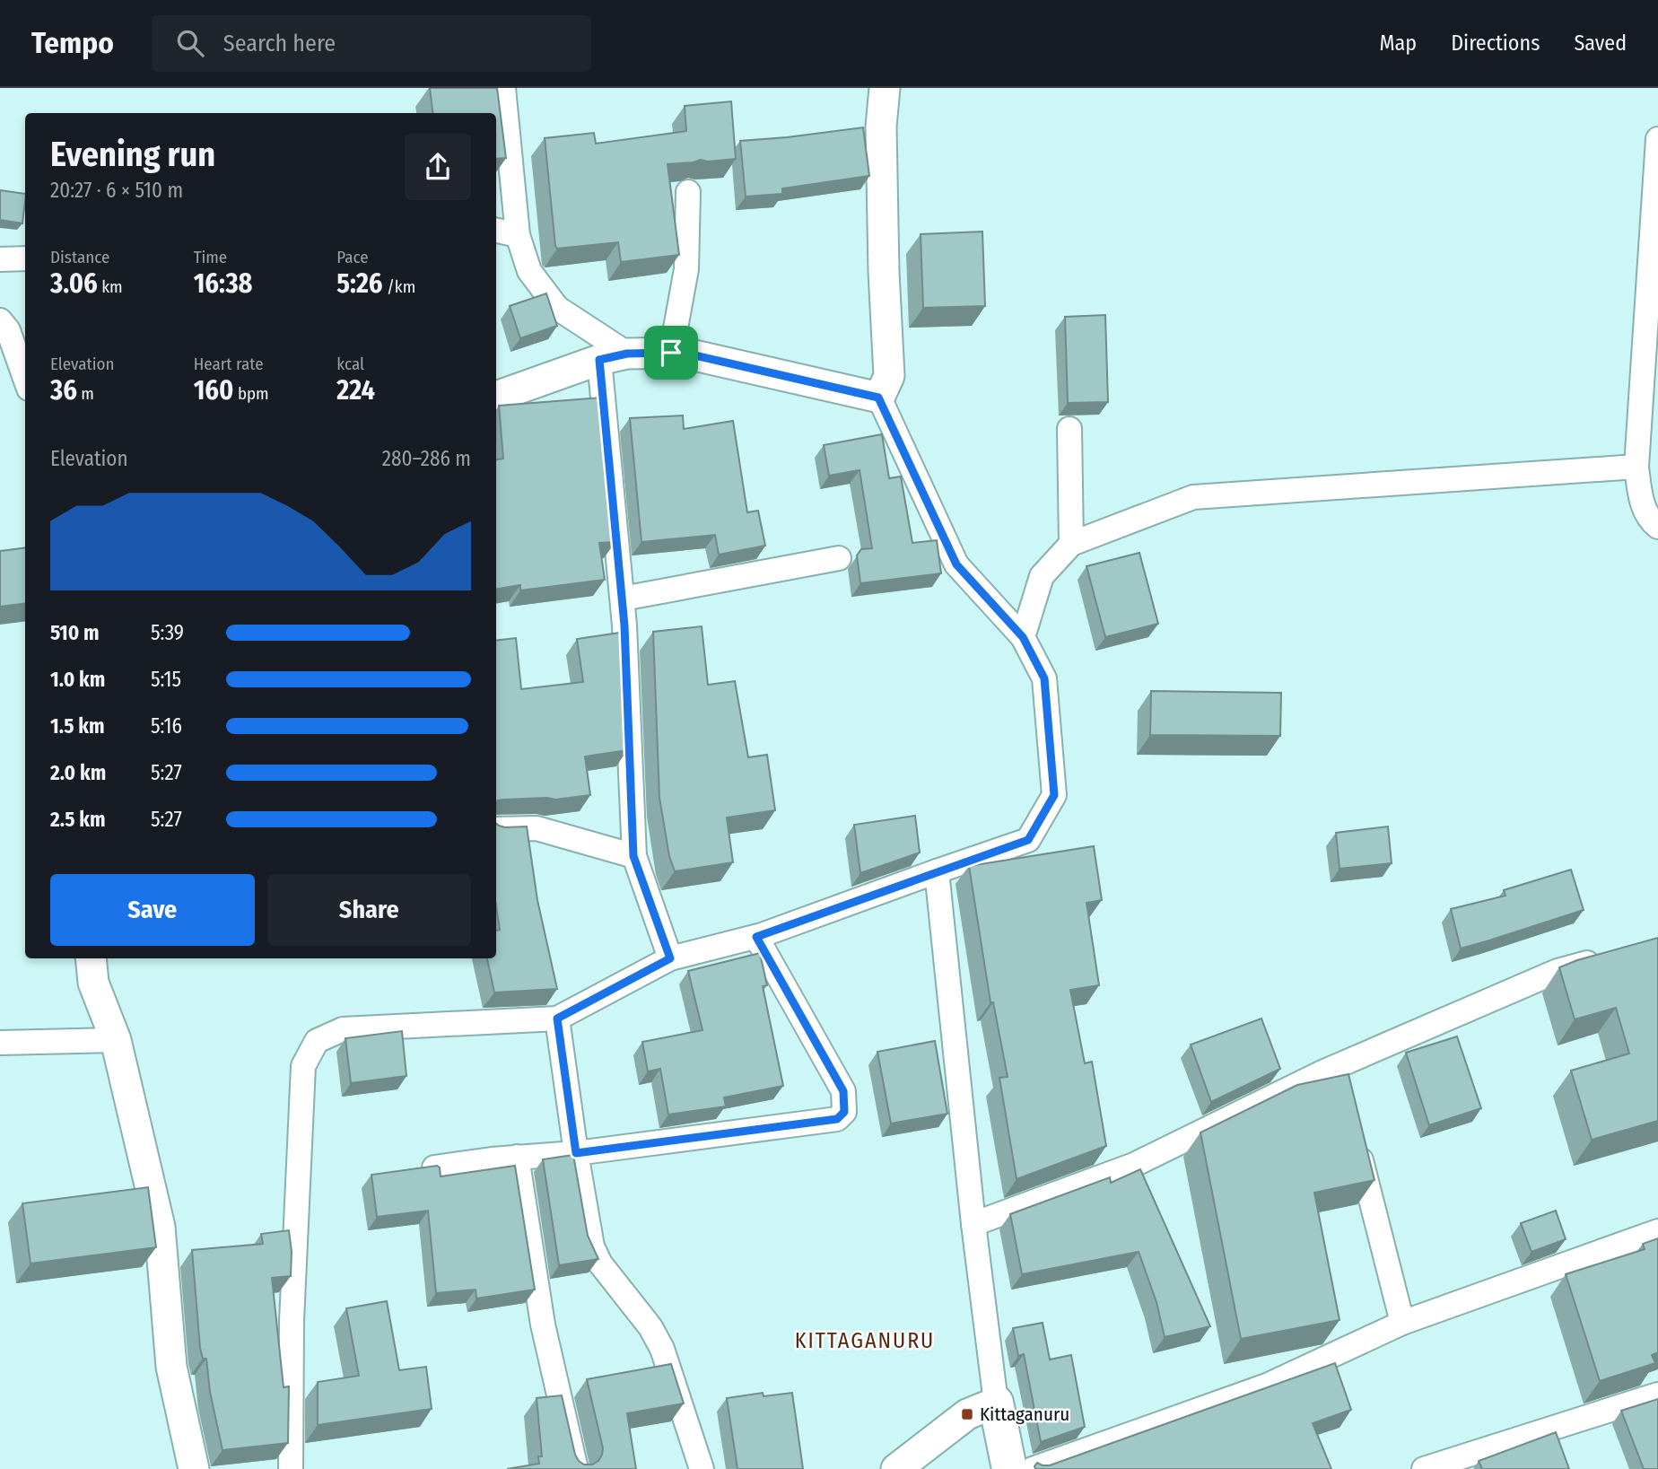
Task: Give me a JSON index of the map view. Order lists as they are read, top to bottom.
{
  "districts": ["KITTAGANURU"],
  "places": {
    "transit": ["Kittaganuru"]
  },
  "page": {
    "header": "Tempo",
    "search": "Search here",
    "nav": ["Map", "Directions", "Saved"],
    "heading": ["Evening run", "20:27 · 6 × 510 m"],
    "stats": [
      ["Distance", "3.06 km"],
      ["Time", "16:38"],
      ["Pace", "5:26 /km"],
      ["Elevation", "36 m"],
      ["Heart rate", "160 bpm"],
      ["kcal", "224"]
    ],
    "chart": ["Elevation", "280–286 m"],
    "list": [
      {
        "name": "510 m",
        "note": "5:39"
      },
      {
        "name": "1.0 km",
        "note": "5:15"
      },
      {
        "name": "1.5 km",
        "note": "5:16"
      },
      {
        "name": "2.0 km",
        "note": "5:27"
      },
      {
        "name": "2.5 km",
        "note": "5:27"
      }
    ],
    "buttons": ["Save", "Share"]
  }
}
